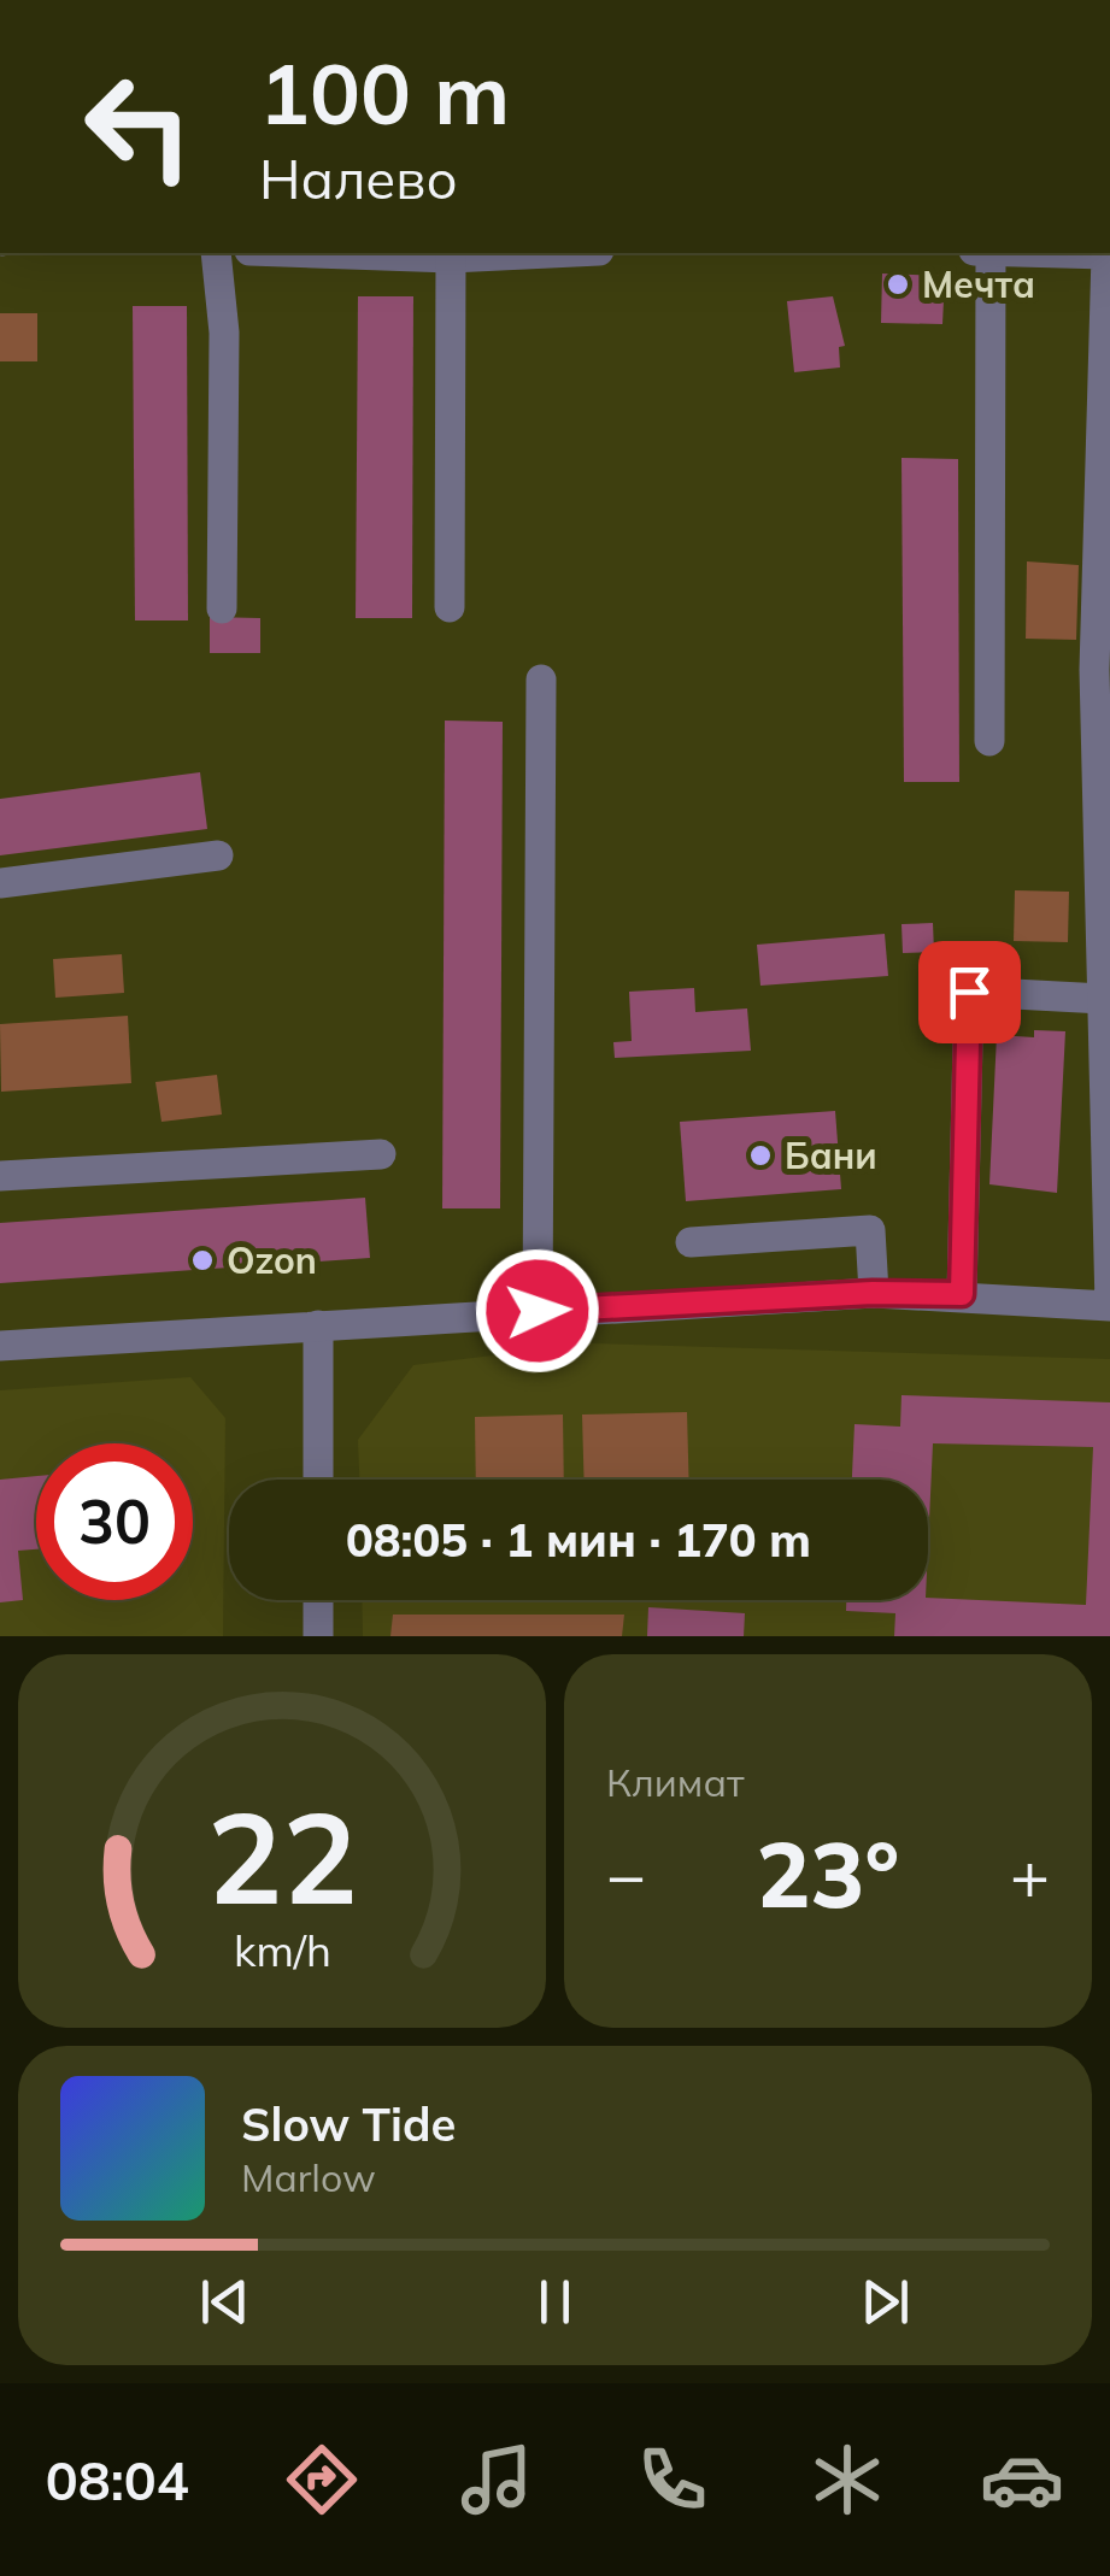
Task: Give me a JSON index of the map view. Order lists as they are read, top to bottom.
{
  "places": ["Мечта", "Бани", "Ozon"],
  "page": {
    "turn": ["100 m", "Налево"],
    "limit": "30",
    "trip": "08:05 · 1 мин · 170 m",
    "tile": "Климат",
    "heat": ["−", "23°", "+"],
    "song": ["Slow Tide", "Marlow"],
    "tabs": "08:04",
    "gauge": ["22", "km/h"]
  }
}
